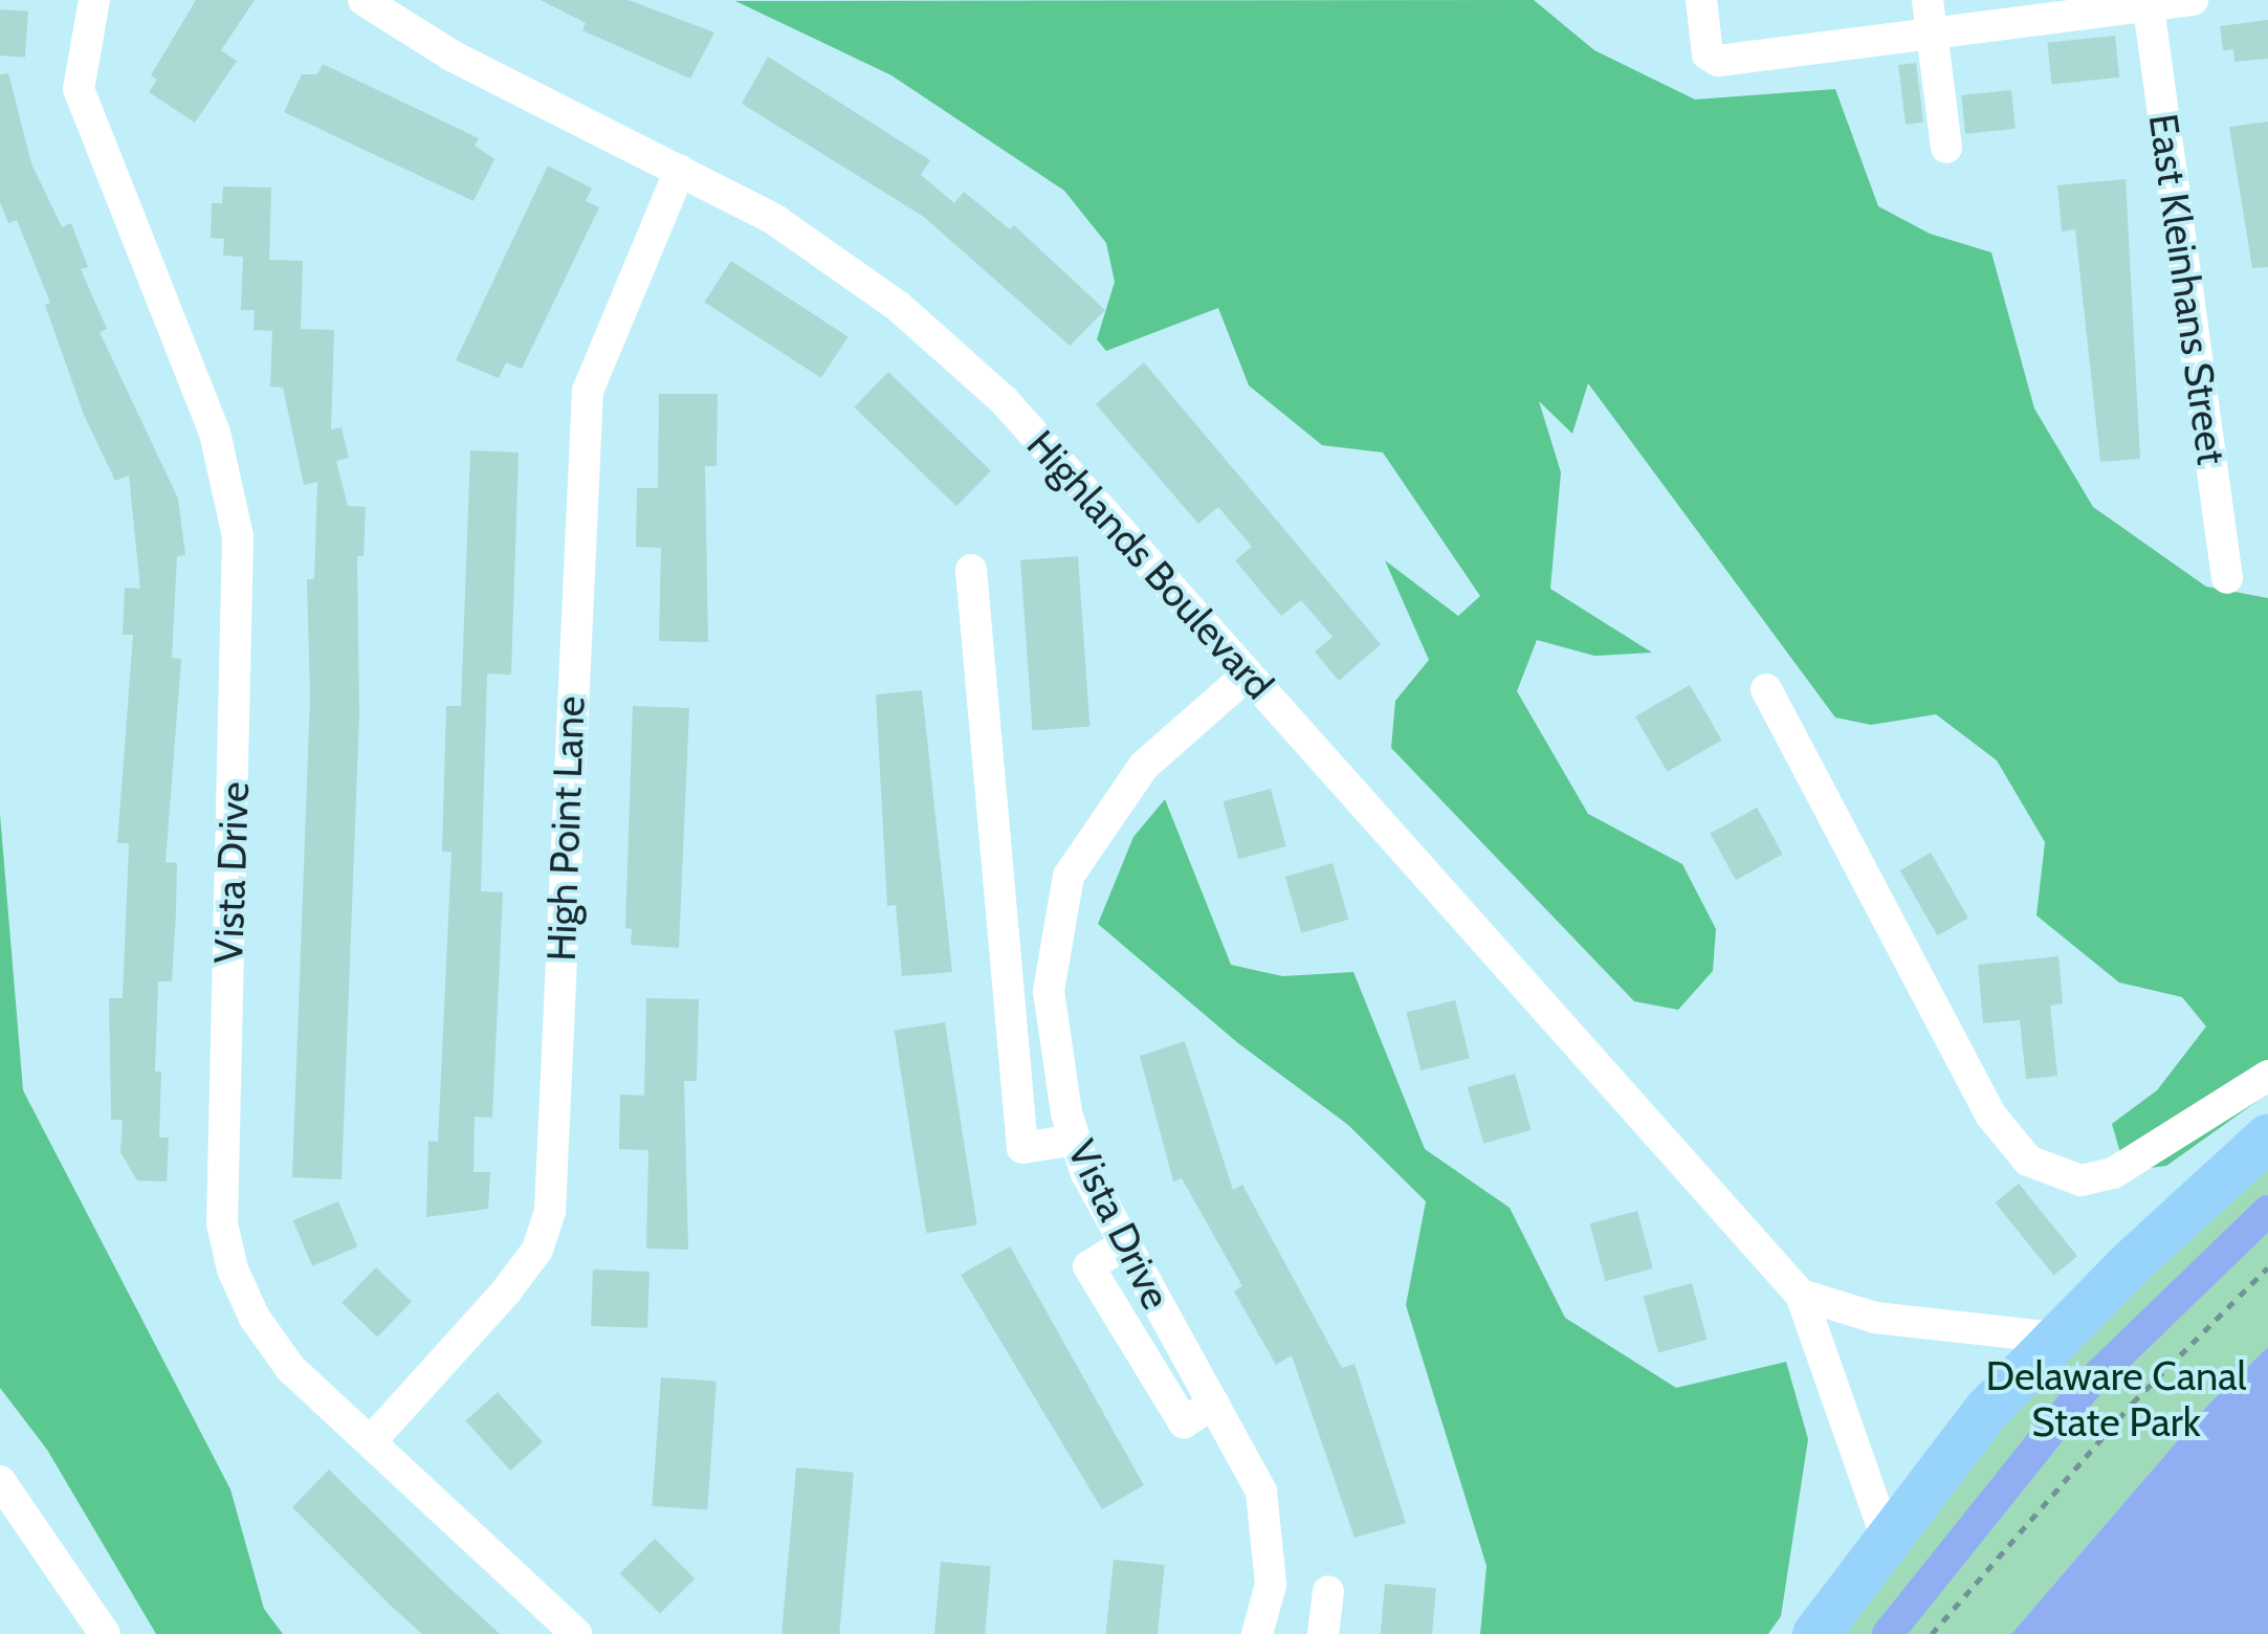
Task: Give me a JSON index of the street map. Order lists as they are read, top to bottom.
{
  "streets": {
    "street": [
      "East Kleinhans Street",
      "Highlands Boulevard",
      "High Point Lane",
      "Vista Drive"
    ]
  },
  "crossings": [
    ["Highlands Boulevard", "High Point Lane"],
    ["Highlands Boulevard", "Vista Drive"],
    ["High Point Lane", "Vista Drive"]
  ],
  "parks": ["Delaware Canal State Park"]
}
